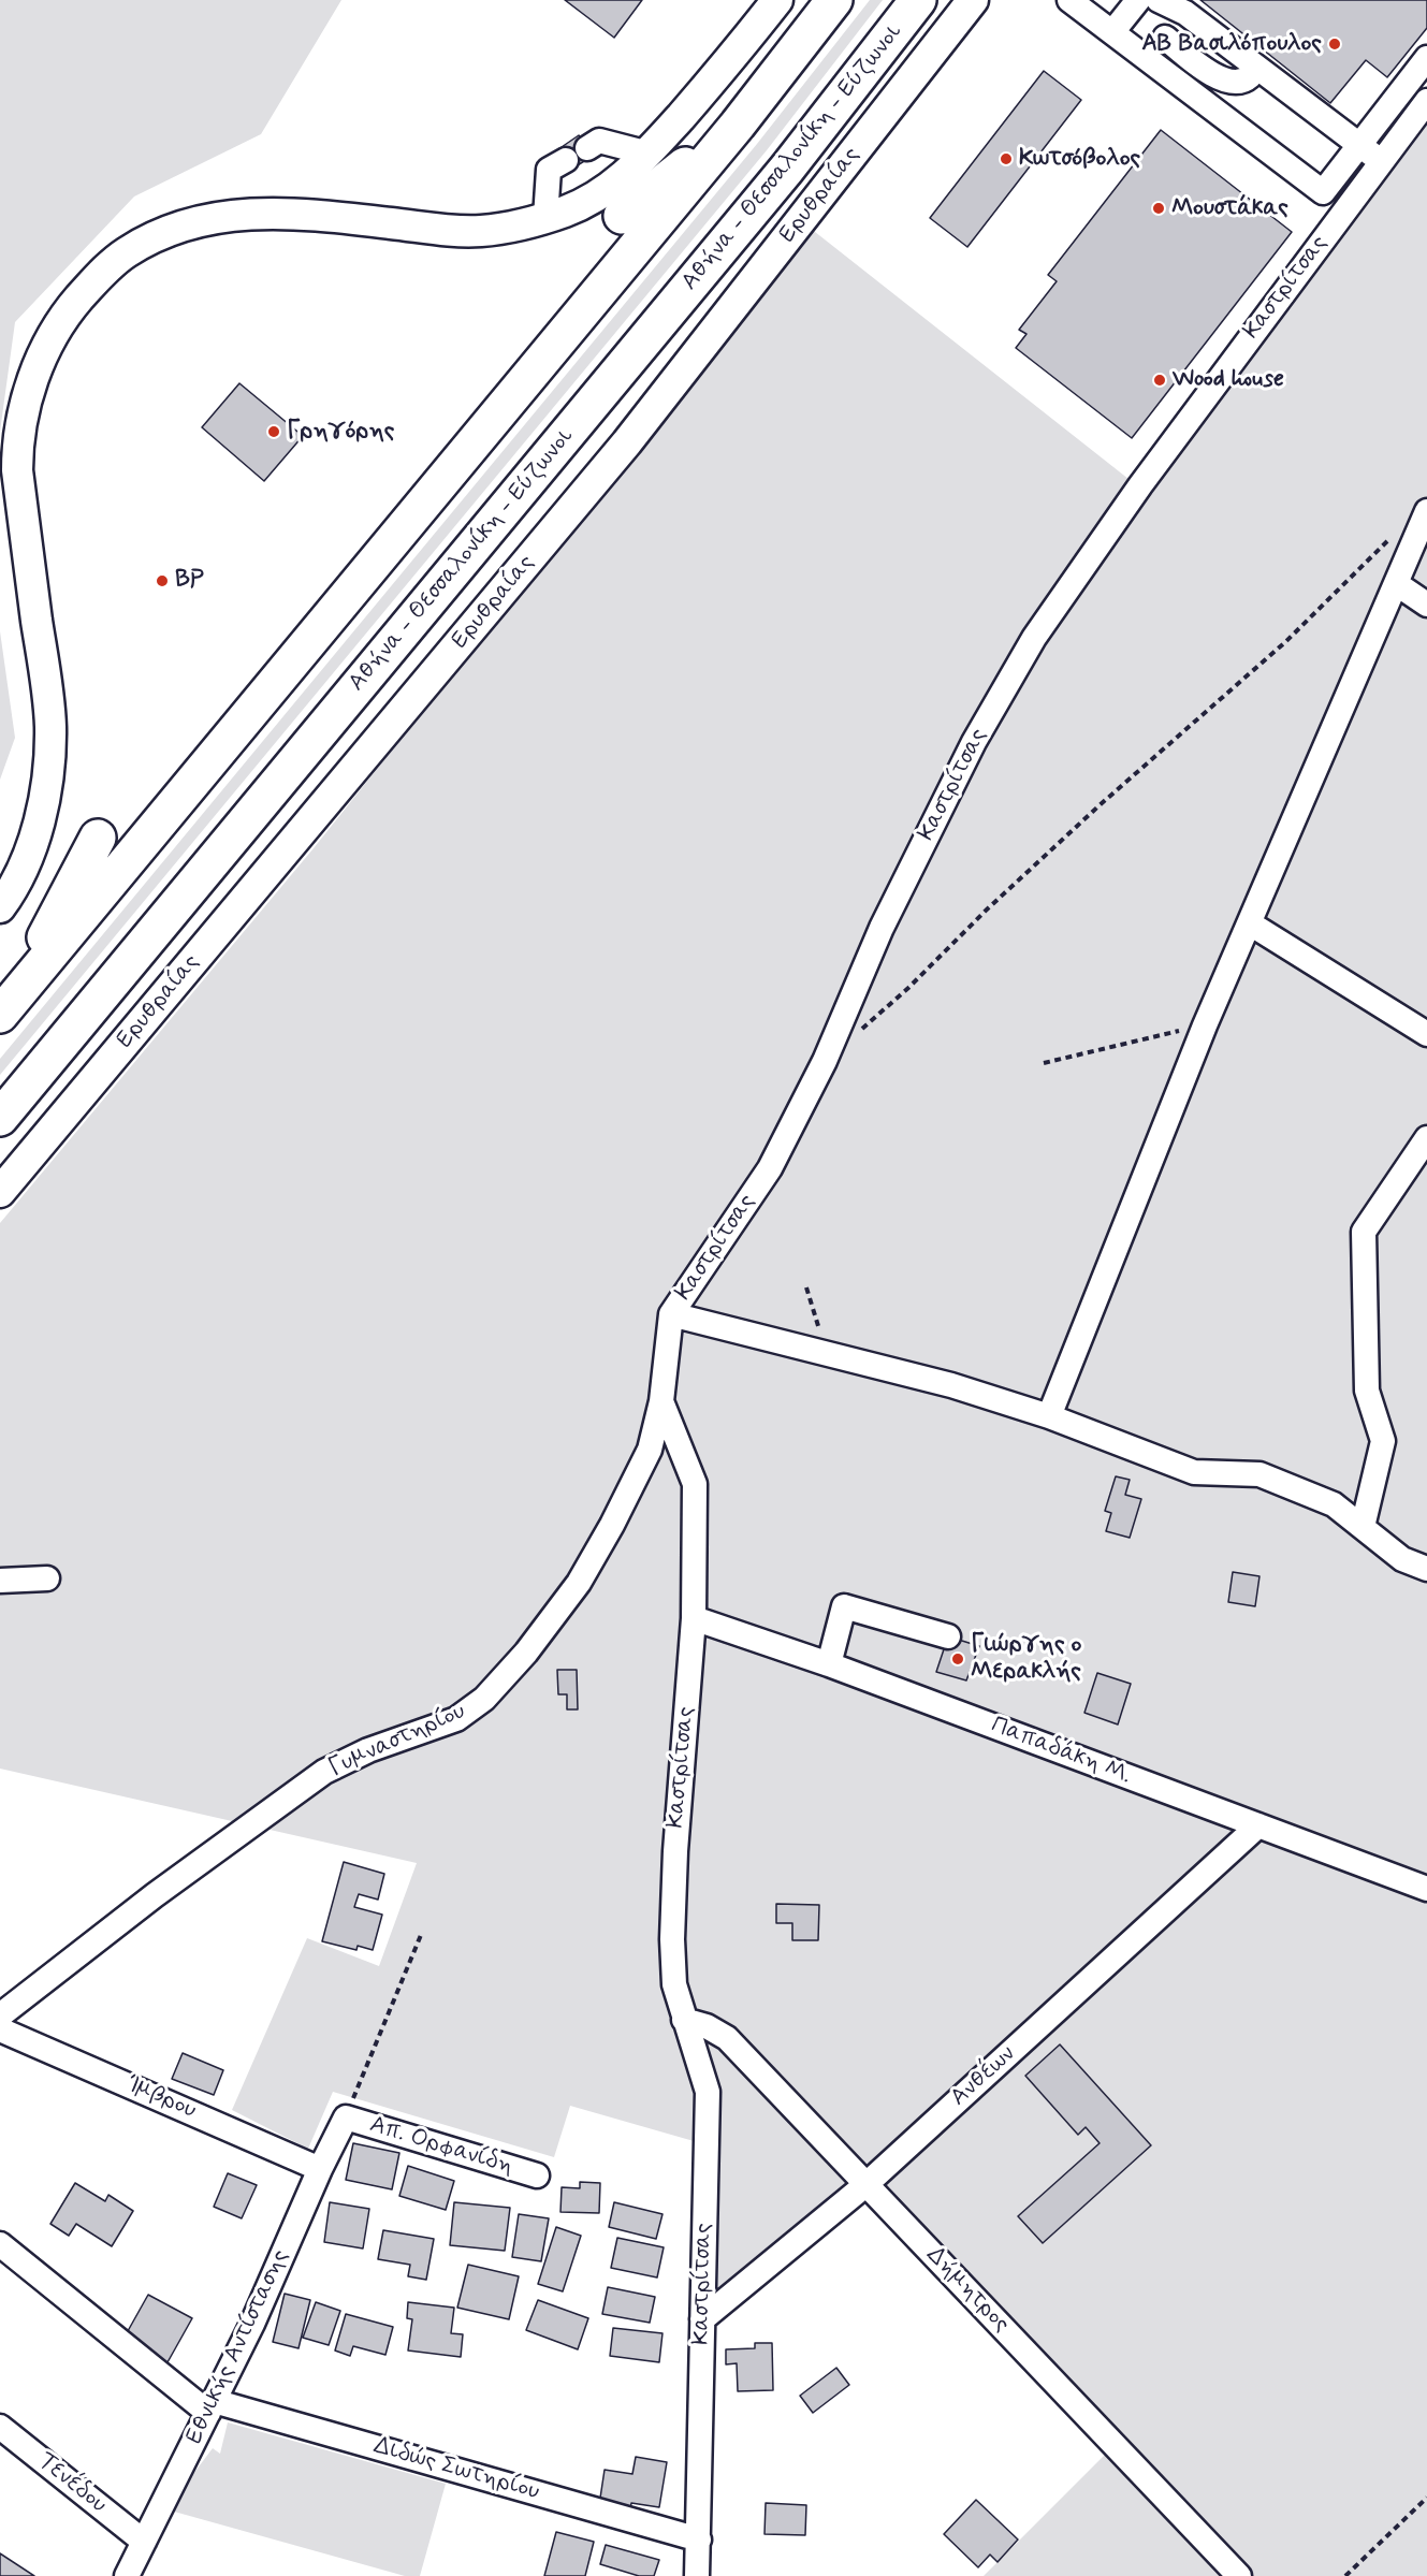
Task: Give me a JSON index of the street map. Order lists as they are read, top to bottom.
{
  "streets": {
    "highway": ["Αθήνα - Θεσσαλονίκη - Εύζωνοι"],
    "main road": ["Ερυθραίας"],
    "street": [
      "Καστρίτσας",
      "Γυμναστηρίου",
      "Παπαδάκη Μ.",
      "Ανθέων",
      "Ίμβρου",
      "Απ. Ορφανίδη",
      "Δήμητρος",
      "Εθνικής Αντίστασης",
      "Διδώς Σωτηρίου",
      "Τενέδου"
    ]
  },
  "crossings": [
    ["Καστρίτσας", "Γυμναστηρίου"],
    ["Καστρίτσας", "Παπαδάκη Μ."],
    ["Καστρίτσας", "Ανθέων"],
    ["Καστρίτσας", "Δήμητρος"],
    ["Καστρίτσας", "Διδώς Σωτηρίου"],
    ["Παπαδάκη Μ.", "Ανθέων"],
    ["Ανθέων", "Δήμητρος"],
    ["Ίμβρου", "Εθνικής Αντίστασης"],
    ["Απ. Ορφανίδη", "Εθνικής Αντίστασης"],
    ["Εθνικής Αντίστασης", "Διδώς Σωτηρίου"],
    ["Εθνικής Αντίστασης", "Τενέδου"]
  ],
  "places": [
    "ΑΒ Βασιλόπουλος",
    "Κωτσόβολος",
    "Μουστάκας",
    "Wood house",
    "Γρηγόρης",
    "BP",
    "Γιώργης ο Μερακλής"
  ]
}
